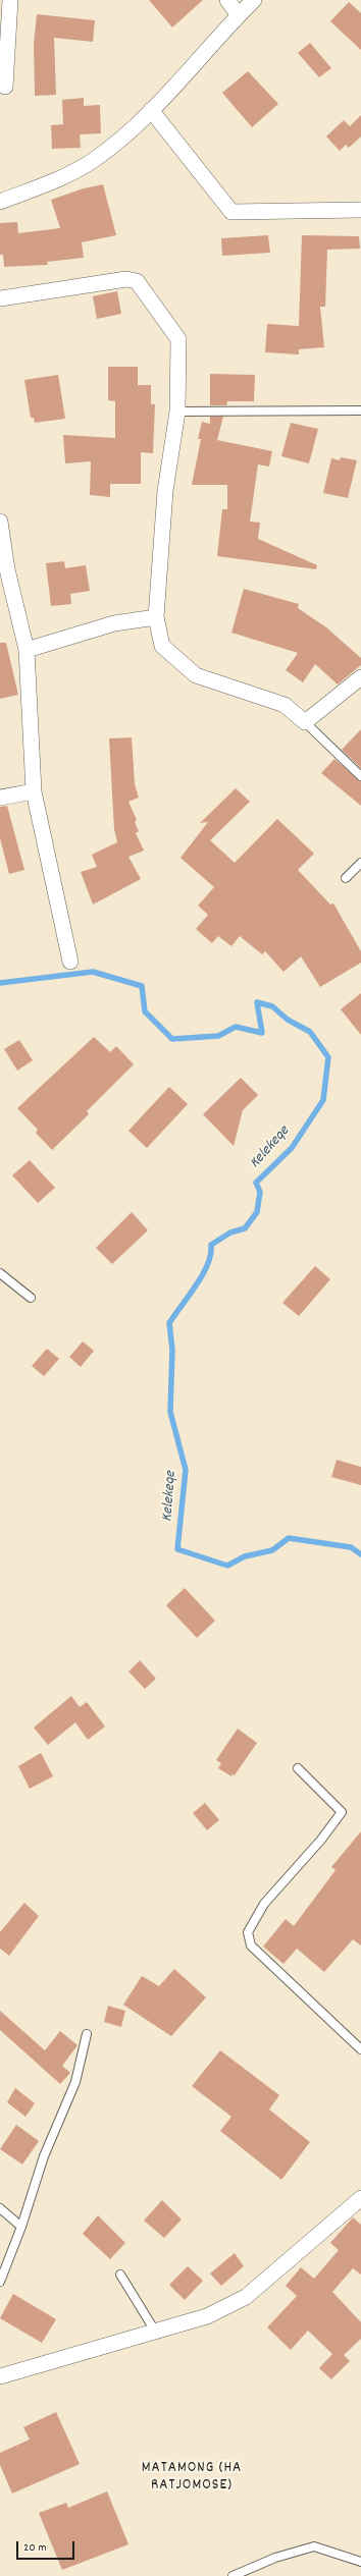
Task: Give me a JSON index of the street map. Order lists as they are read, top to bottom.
{
  "districts": ["MATAMONG (HA RATJOMOSE)"],
  "water": ["Kelekeqe"],
  "scale_bar": "20 m"
}
